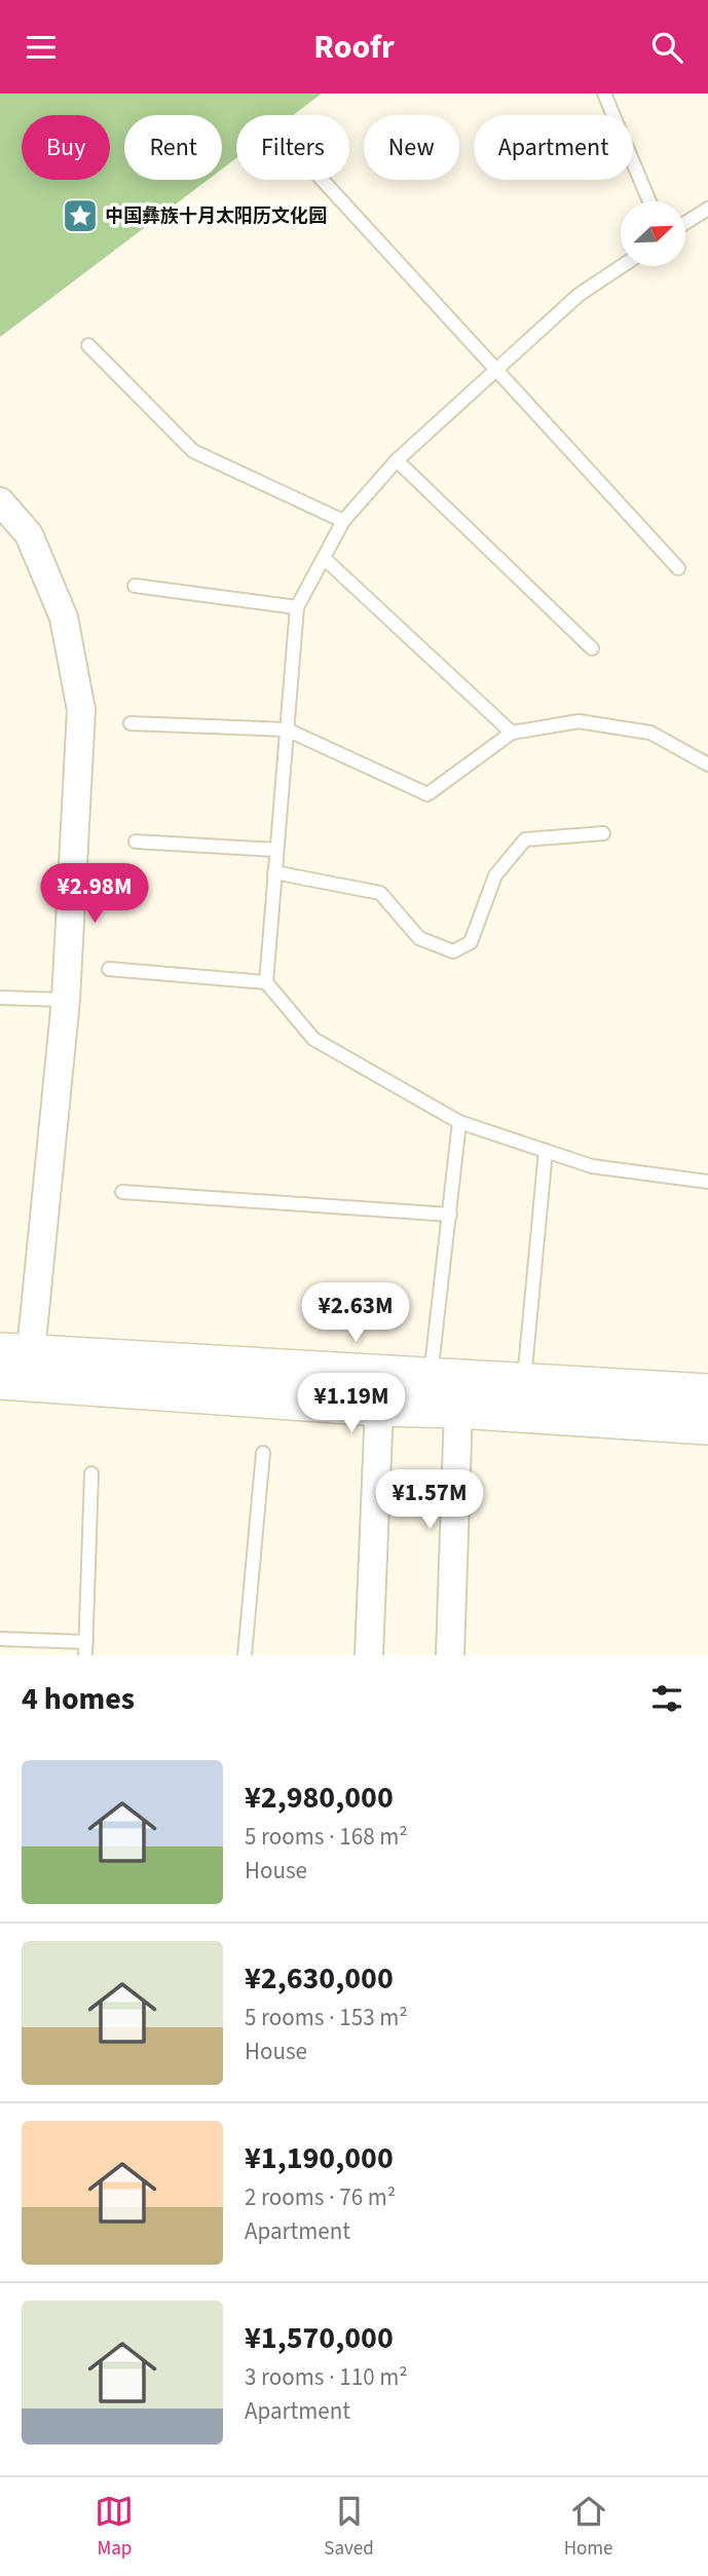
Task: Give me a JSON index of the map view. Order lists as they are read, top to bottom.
{
  "places": {
    "place": ["中国彝族十月太阳历文化园"]
  },
  "north": "top right",
  "page": {
    "header": "Roofr",
    "chip": [
      "Buy",
      "Rent",
      "Filters",
      "New",
      "Apartment"
    ],
    "price": [
      "¥2.98M",
      "¥2.63M",
      "¥1.19M",
      "¥1.57M"
    ],
    "heading": "4 homes",
    "list": [
      {
        "name": "¥2,980,000",
        "note": "5 rooms · 168 m² · House"
      },
      {
        "name": "¥2,630,000",
        "note": "5 rooms · 153 m² · House"
      },
      {
        "name": "¥1,190,000",
        "note": "2 rooms · 76 m² · Apartment"
      },
      {
        "name": "¥1,570,000",
        "note": "3 rooms · 110 m² · Apartment"
      }
    ],
    "tabs": ["Map", "Saved", "Home"]
  }
}
